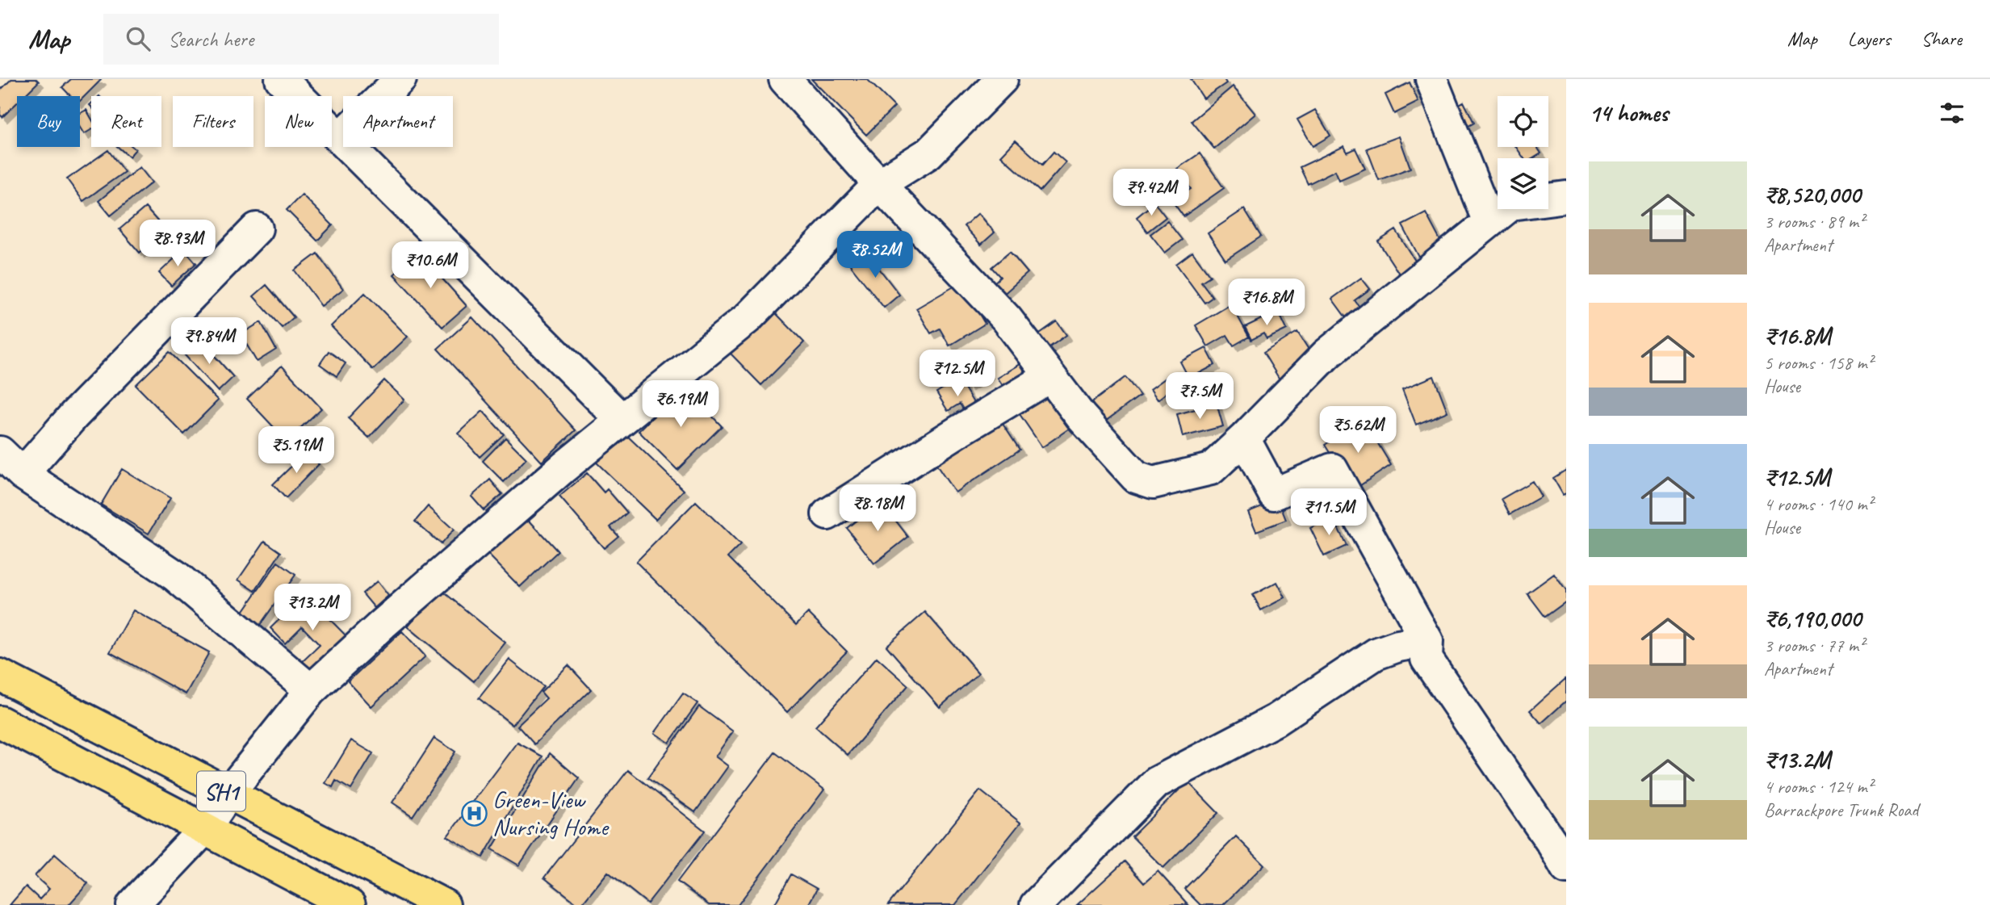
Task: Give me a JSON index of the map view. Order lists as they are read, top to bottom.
{
  "streets": {
    "main road": ["SH1"]
  },
  "places": {
    "hospital": ["Green-View Nursing Home"]
  },
  "page": {
    "header": "Map",
    "search": "Search here",
    "nav": ["Map", "Layers", "Share"],
    "heading": "14 homes",
    "chip": [
      "Buy",
      "Rent",
      "Filters",
      "New",
      "Apartment"
    ],
    "list": [
      {
        "name": "₹8,520,000",
        "note": "3 rooms · 89 m² · Apartment"
      },
      {
        "name": "₹16.8M",
        "note": "5 rooms · 158 m² · House"
      },
      {
        "name": "₹12.5M",
        "note": "4 rooms · 140 m² · House"
      },
      {
        "name": "₹6,190,000",
        "note": "3 rooms · 77 m² · Apartment"
      },
      {
        "name": "₹13.2M",
        "note": "4 rooms · 124 m² · Barrackpore Trunk Road"
      }
    ],
    "price": [
      "₹9.42M",
      "₹8.93M",
      "₹8.52M",
      "₹10.6M",
      "₹16.8M",
      "₹9.84M",
      "₹12.5M",
      "₹7.5M",
      "₹6.19M",
      "₹5.62M",
      "₹5.19M",
      "₹8.18M",
      "₹11.5M",
      "₹13.2M"
    ]
  }
}
